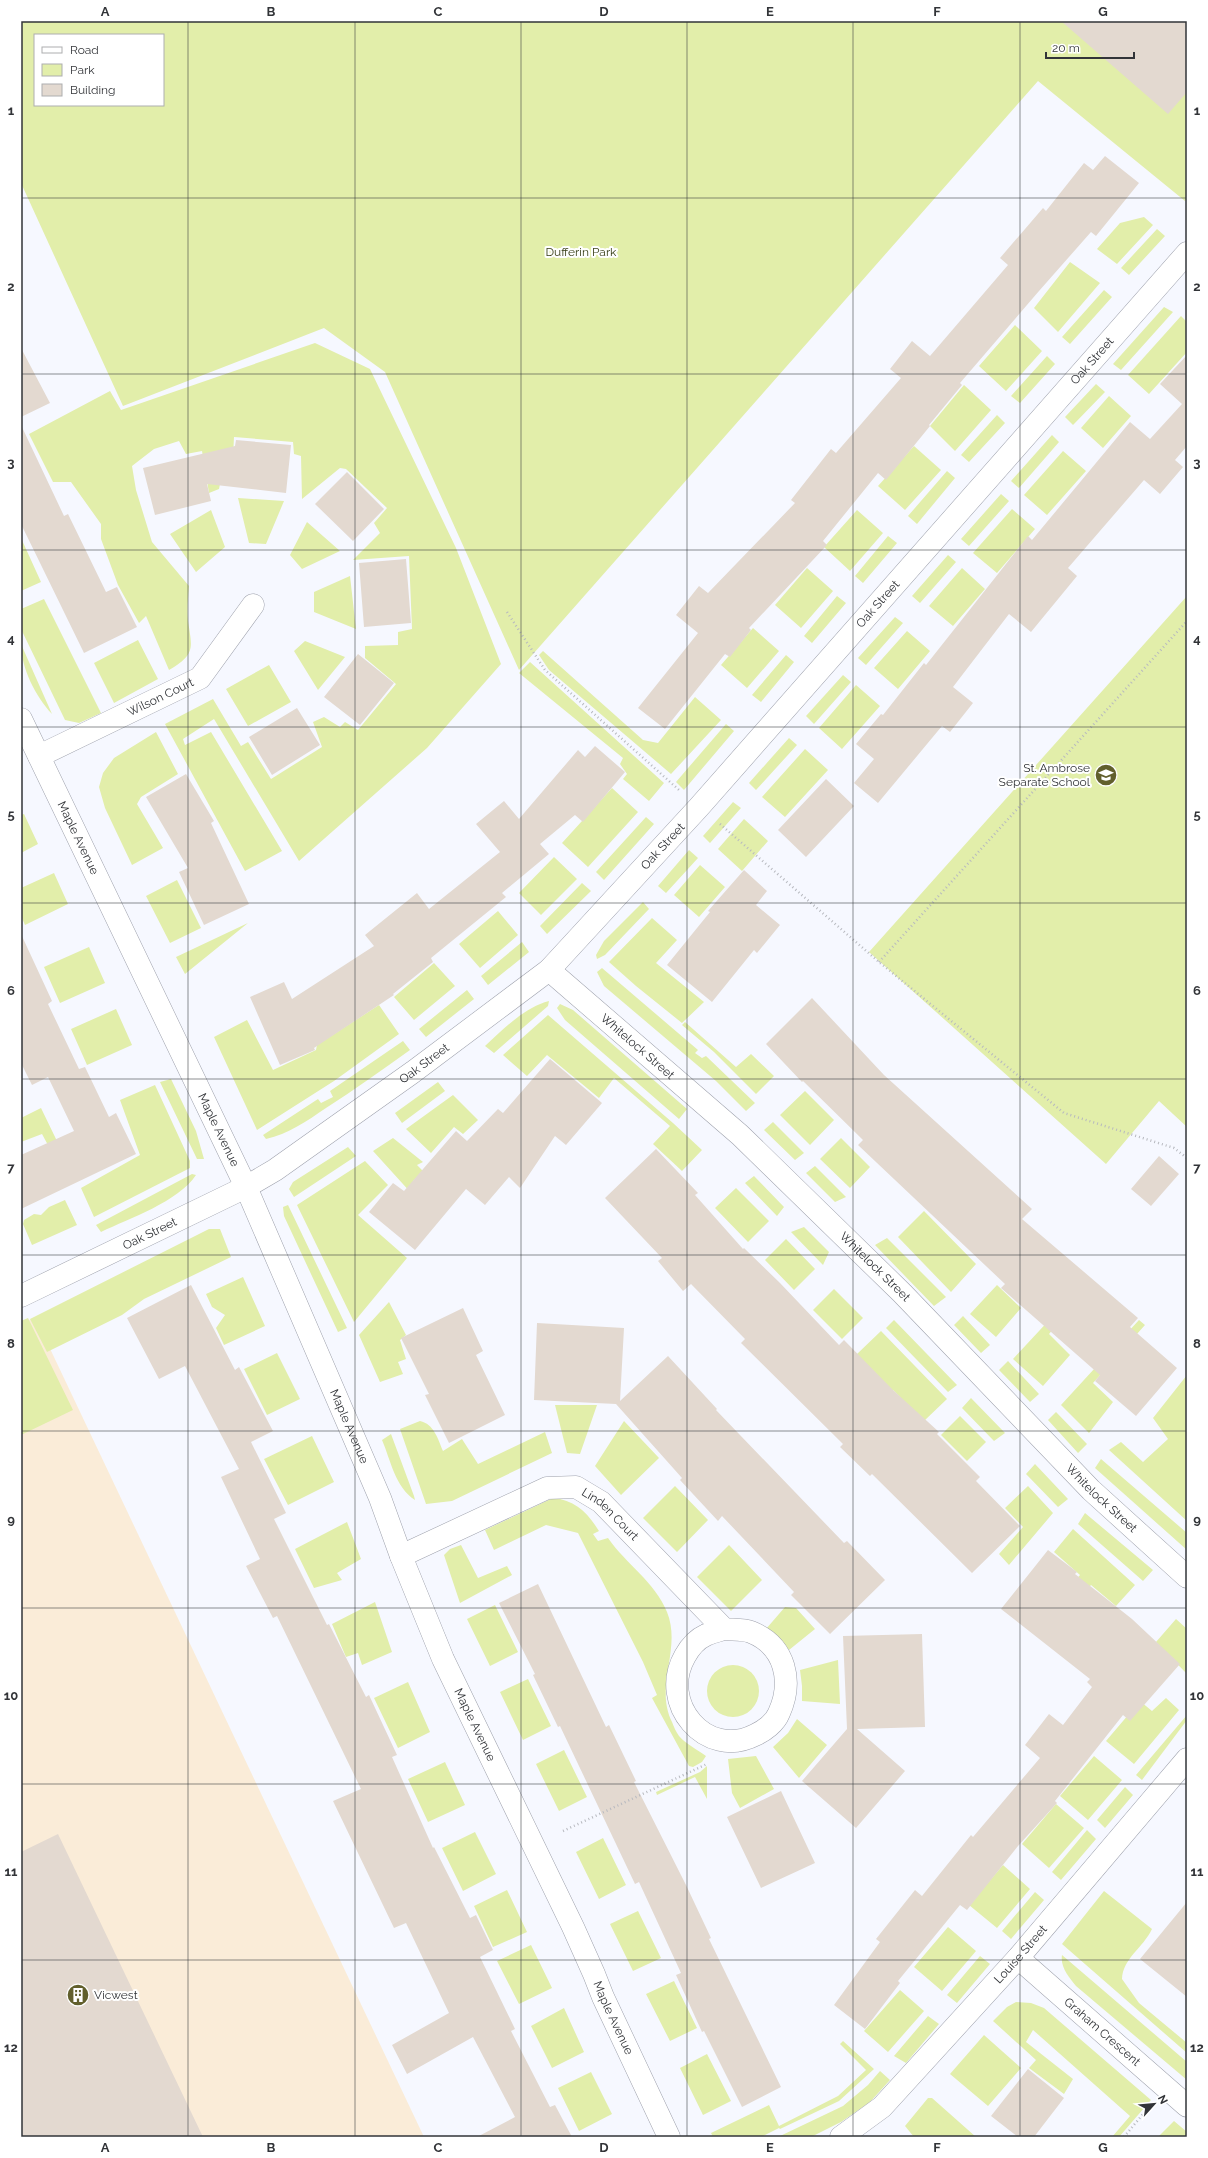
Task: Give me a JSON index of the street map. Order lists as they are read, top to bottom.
{
  "streets": {
    "street": [
      "Oak Street",
      "Wilson Court",
      "Maple Avenue",
      "Whitelock Street",
      "Linden Court",
      "Louise Street",
      "Graham Crescent"
    ]
  },
  "crossings": [
    ["Oak Street", "Maple Avenue"],
    ["Oak Street", "Whitelock Street"],
    ["Wilson Court", "Maple Avenue"],
    ["Maple Avenue", "Linden Court"],
    ["Louise Street", "Graham Crescent"]
  ],
  "parks": ["Dufferin Park"],
  "places": {
    "school or university": ["St. Ambrose Separate School"],
    "building": ["Vicwest"]
  },
  "legend": ["Road", "Park", "Building"],
  "scale_bar": "20 m",
  "north": "top right",
  "grid": {
    "columns": [
      "A",
      "B",
      "C",
      "D",
      "E",
      "F",
      "G"
    ],
    "rows": [
      "1",
      "2",
      "3",
      "4",
      "5",
      "6",
      "7",
      "8",
      "9",
      "10",
      "11",
      "12"
    ]
  }
}
